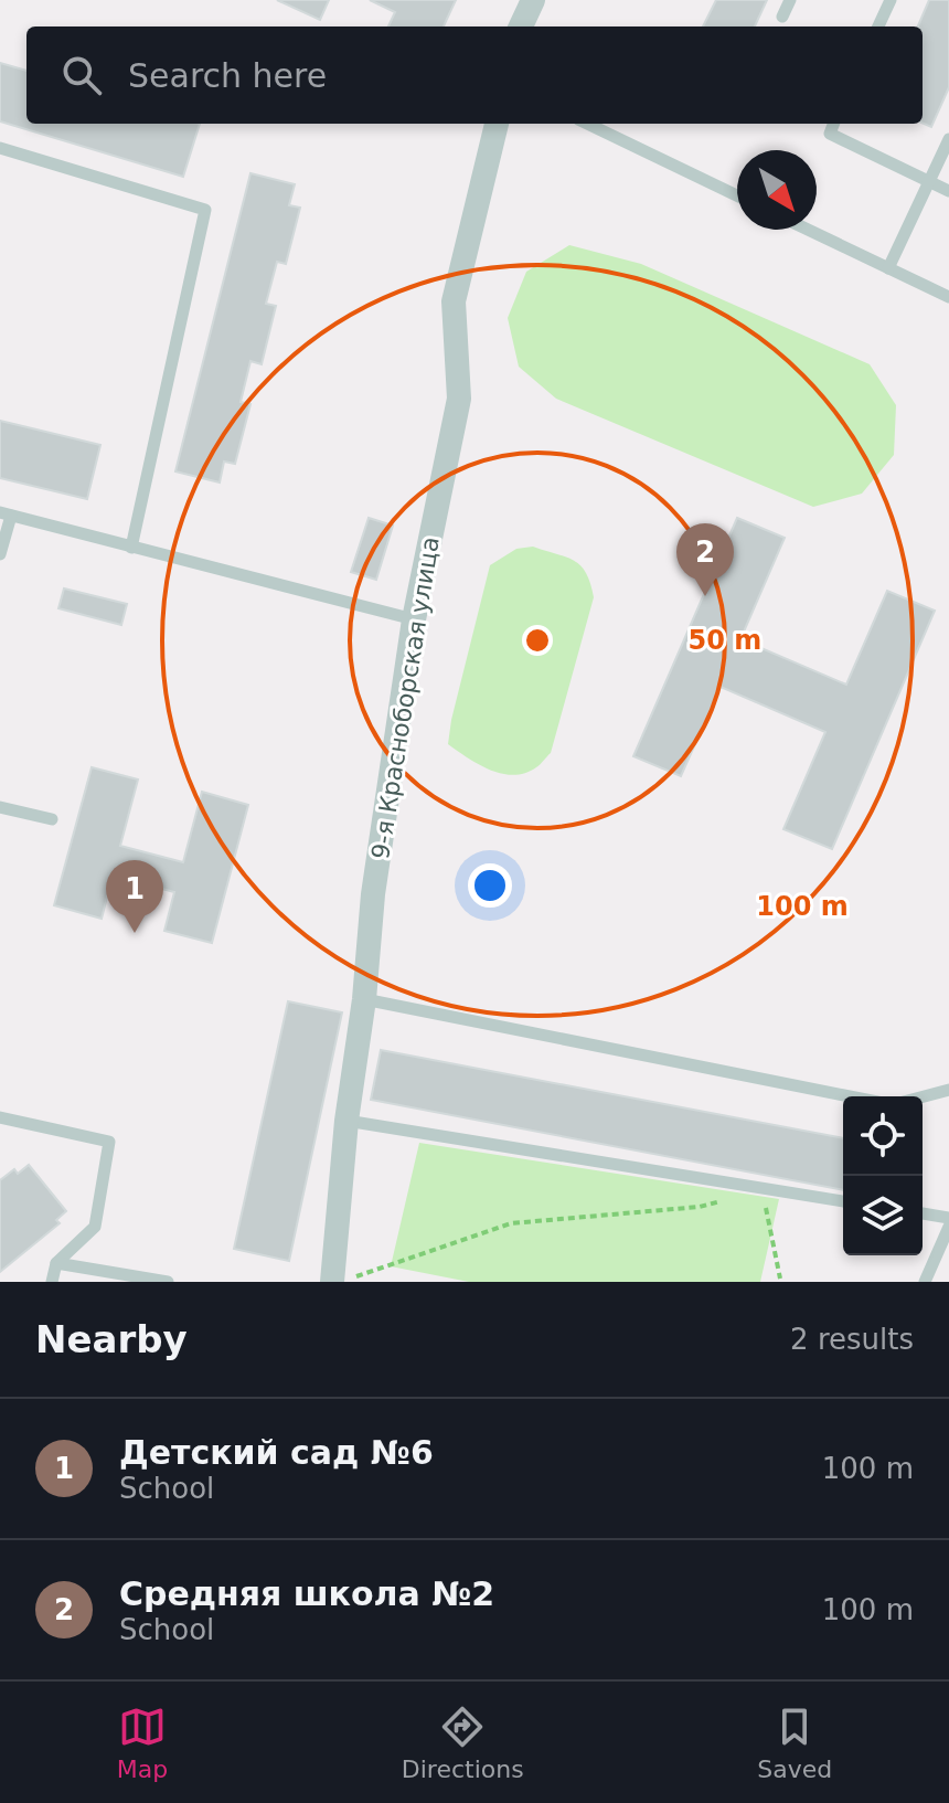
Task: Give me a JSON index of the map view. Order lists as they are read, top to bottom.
{
  "streets": {
    "street": ["9-я Красноборская улица"]
  },
  "north": "bottom right",
  "page": {
    "search": "Search here",
    "pins": ["2", "1"],
    "heading": ["Nearby", "2 results"],
    "list": [
      {
        "mark": "1",
        "name": "Детский сад №6",
        "note": "School",
        "value": "100 m"
      },
      {
        "mark": "2",
        "name": "Средняя школа №2",
        "note": "School",
        "value": "100 m"
      }
    ],
    "nav": ["Map", "Directions", "Saved"]
  },
  "rings": ["50 m", "100 m"]
}
